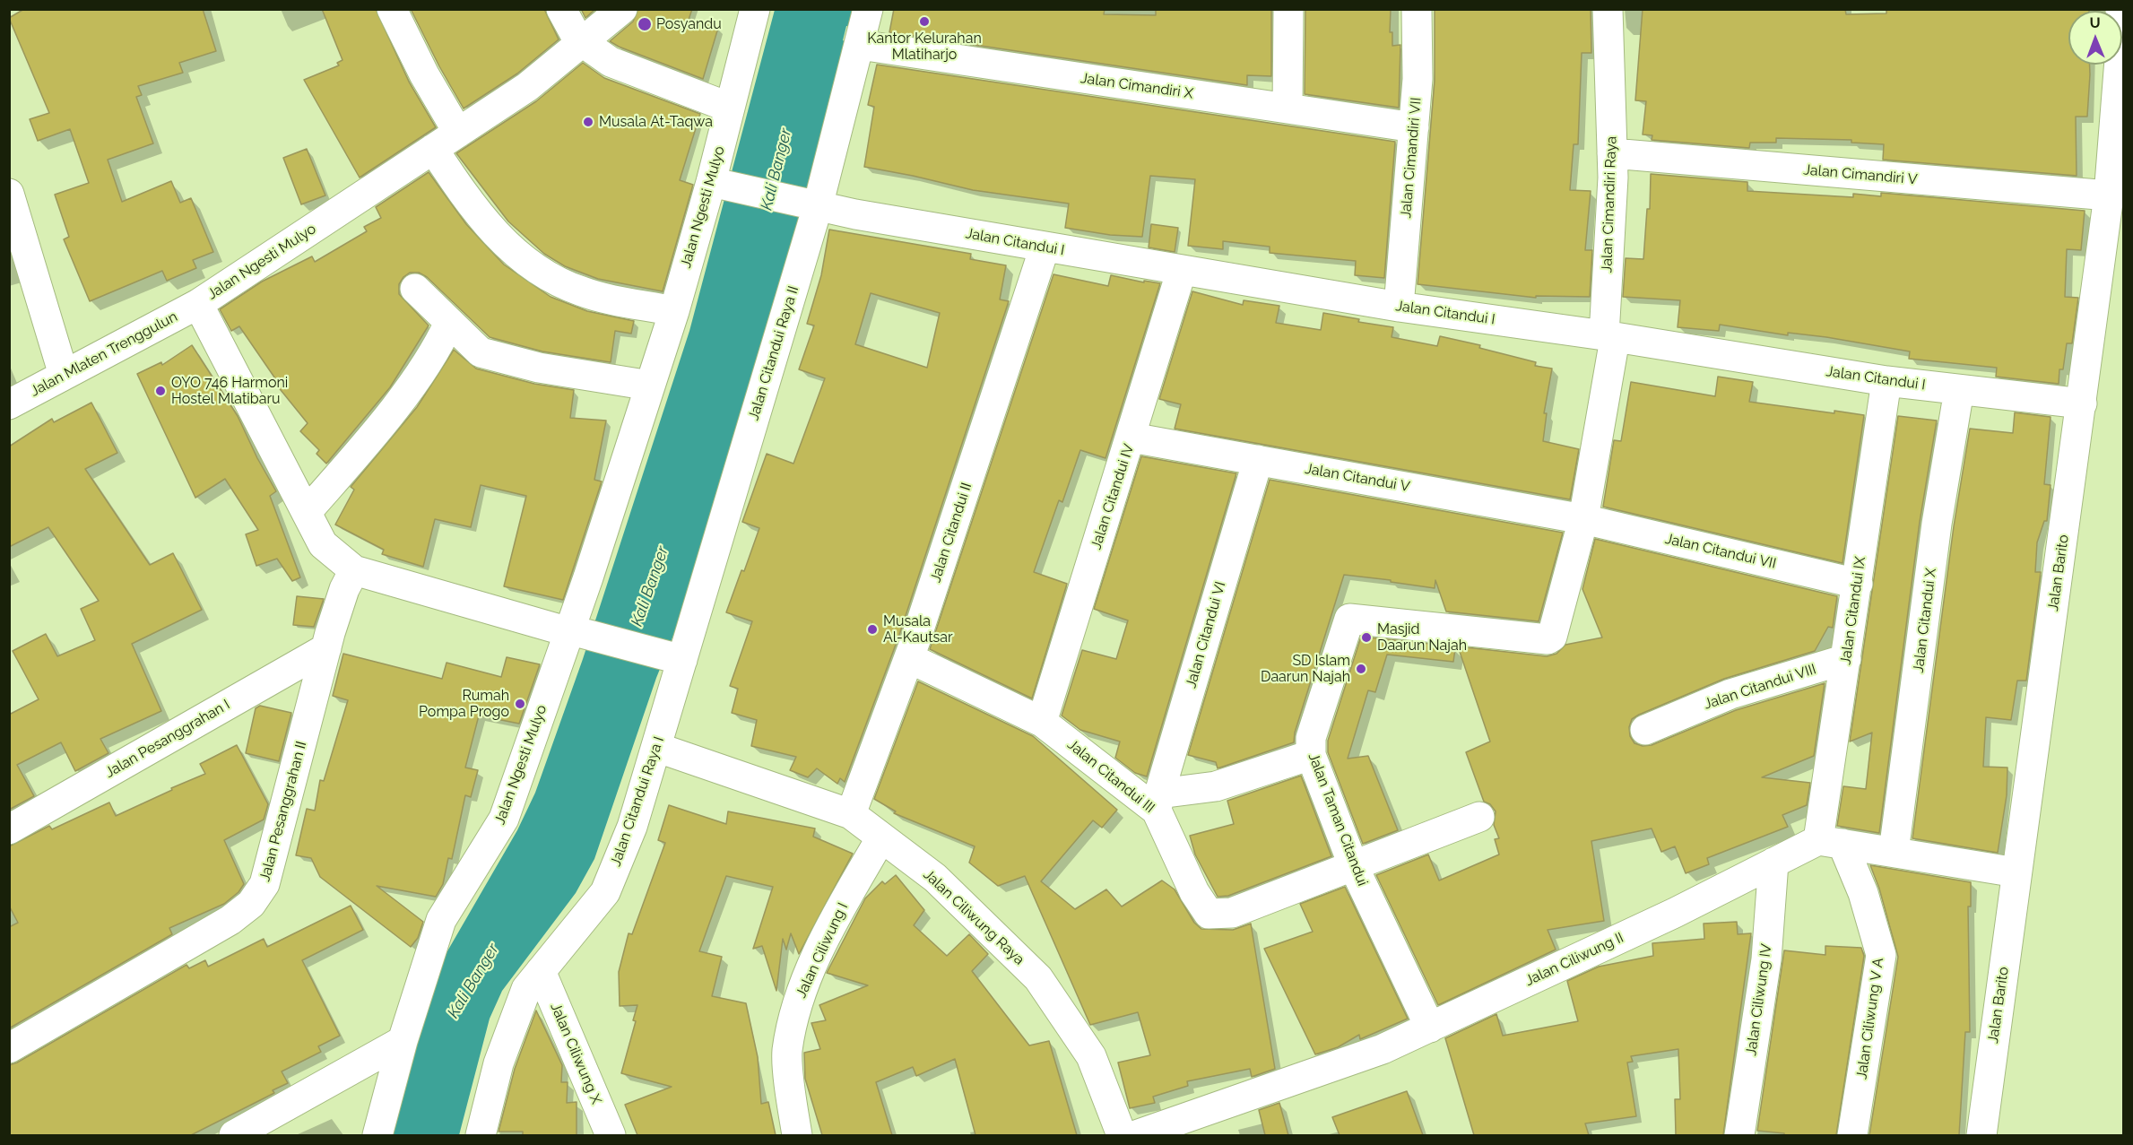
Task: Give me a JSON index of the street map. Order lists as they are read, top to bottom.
{
  "streets": {
    "street": [
      "Jalan Cimandiri X",
      "Jalan Cimandiri VII",
      "Jalan Cimandiri V",
      "Jalan Cimandiri Raya",
      "Jalan Ngesti Mulyo",
      "Jalan Citandui I",
      "Jalan Citandui Raya II",
      "Jalan Mlaten Trenggulun",
      "Jalan Citandui V",
      "Jalan Citandui IV",
      "Jalan Citandui II",
      "Jalan Citandui VII",
      "Jalan Barito",
      "Jalan Citandui IX",
      "Jalan Citandui X",
      "Jalan Citandui VI",
      "Jalan Citandui VIII",
      "Jalan Pesanggrahan I",
      "Jalan Citandui III",
      "Jalan Citandui Raya I",
      "Jalan Pesanggrahan II",
      "Jalan Taman Citandui",
      "Jalan Ciliwung Raya",
      "Jalan Ciliwung I",
      "Jalan Ciliwung II",
      "Jalan Ciliwung IV",
      "Jalan Ciliwung V A",
      "Jalan Ciliwung X"
    ]
  },
  "crossings": [
    ["Jalan Cimandiri X", "Jalan Cimandiri VII"],
    ["Jalan Cimandiri X", "Jalan Citandui Raya II"],
    ["Jalan Cimandiri VII", "Jalan Citandui I"],
    ["Jalan Cimandiri V", "Jalan Cimandiri Raya"],
    ["Jalan Cimandiri V", "Jalan Barito"],
    ["Jalan Cimandiri Raya", "Jalan Citandui I"],
    ["Jalan Cimandiri Raya", "Jalan Citandui V"],
    ["Jalan Cimandiri Raya", "Jalan Citandui VII"],
    ["Jalan Cimandiri Raya", "Jalan Taman Citandui"],
    ["Jalan Ngesti Mulyo", "Jalan Citandui I"],
    ["Jalan Ngesti Mulyo", "Jalan Mlaten Trenggulun"],
    ["Jalan Citandui I", "Jalan Citandui Raya II"],
    ["Jalan Citandui I", "Jalan Citandui IV"],
    ["Jalan Citandui I", "Jalan Citandui II"],
    ["Jalan Citandui I", "Jalan Barito"],
    ["Jalan Citandui I", "Jalan Citandui IX"],
    ["Jalan Citandui I", "Jalan Citandui X"],
    ["Jalan Citandui Raya II", "Jalan Citandui Raya I"],
    ["Jalan Citandui V", "Jalan Citandui IV"],
    ["Jalan Citandui V", "Jalan Citandui VII"],
    ["Jalan Citandui V", "Jalan Citandui VI"],
    ["Jalan Citandui IV", "Jalan Citandui III"],
    ["Jalan Citandui II", "Jalan Citandui III"],
    ["Jalan Citandui II", "Jalan Ciliwung Raya"],
    ["Jalan Citandui VII", "Jalan Citandui IX"],
    ["Jalan Citandui IX", "Jalan Citandui VIII"],
    ["Jalan Citandui IX", "Jalan Ciliwung II"],
    ["Jalan Citandui IX", "Jalan Ciliwung V A"],
    ["Jalan Citandui VI", "Jalan Citandui III"],
    ["Jalan Pesanggrahan I", "Jalan Pesanggrahan II"],
    ["Jalan Citandui III", "Jalan Taman Citandui"],
    ["Jalan Citandui Raya I", "Jalan Ciliwung Raya"],
    ["Jalan Citandui Raya I", "Jalan Ciliwung X"],
    ["Jalan Taman Citandui", "Jalan Ciliwung II"],
    ["Jalan Ciliwung Raya", "Jalan Ciliwung I"],
    ["Jalan Ciliwung II", "Jalan Ciliwung IV"],
    ["Jalan Ciliwung II", "Jalan Ciliwung V A"]
  ],
  "water": ["Kali Banger"],
  "places": [
    "Kantor Kelurahan Mlatiharjo",
    "Posyandu",
    "Musala At-Taqwa",
    "OYO 746 Harmoni Hostel Mlatibaru",
    "Musala Al-Kautsar",
    "Masjid Daarun Najah",
    "SD Islam Daarun Najah",
    "Rumah Pompa Progo"
  ],
  "north": "top"
}
